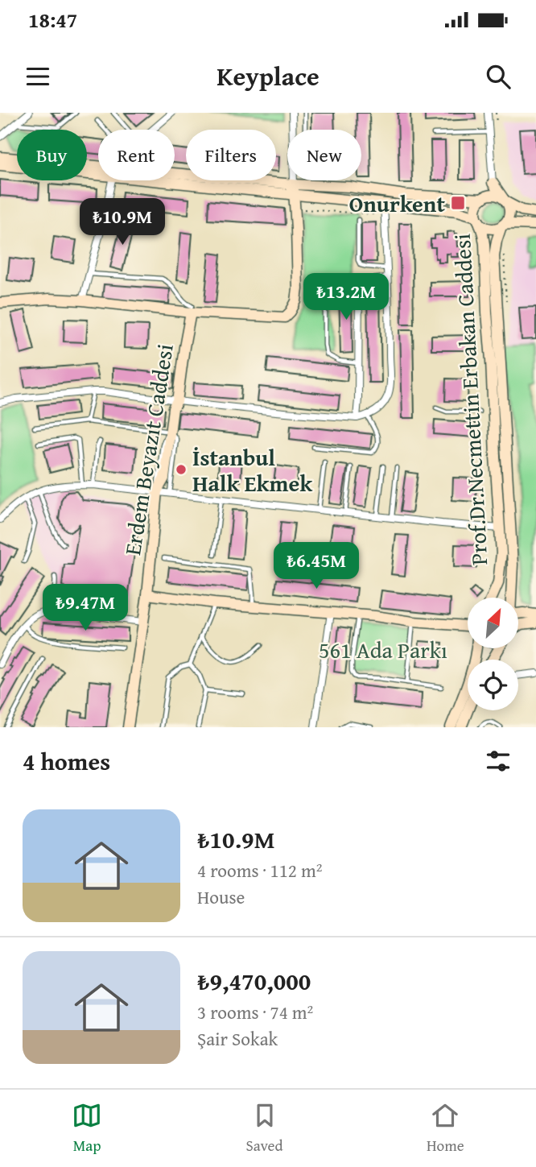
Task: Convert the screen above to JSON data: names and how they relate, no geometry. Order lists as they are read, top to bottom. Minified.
{"streets":{"main road":["Prof.Dr.Necmettin Erbakan Caddesi","Erdem Beyazıt Caddesi"]},"parks":["561 Ada Parkı"],"places":{"transit":["Onurkent"],"other":["İstanbul Halk Ekmek"]},"north":"top right","page":{"status":"18:47","header":"Keyplace","chip":["Buy","Rent","Filters","New"],"price":["₺10.9M","₺13.2M","₺6.45M","₺9.47M"],"heading":"4 homes","list":[{"name":"₺10.9M","note":"4 rooms · 112 m² · House"},{"name":"₺9,470,000","note":"3 rooms · 74 m² · Şair Sokak"}],"tabs":["Map","Saved","Home"]}}
